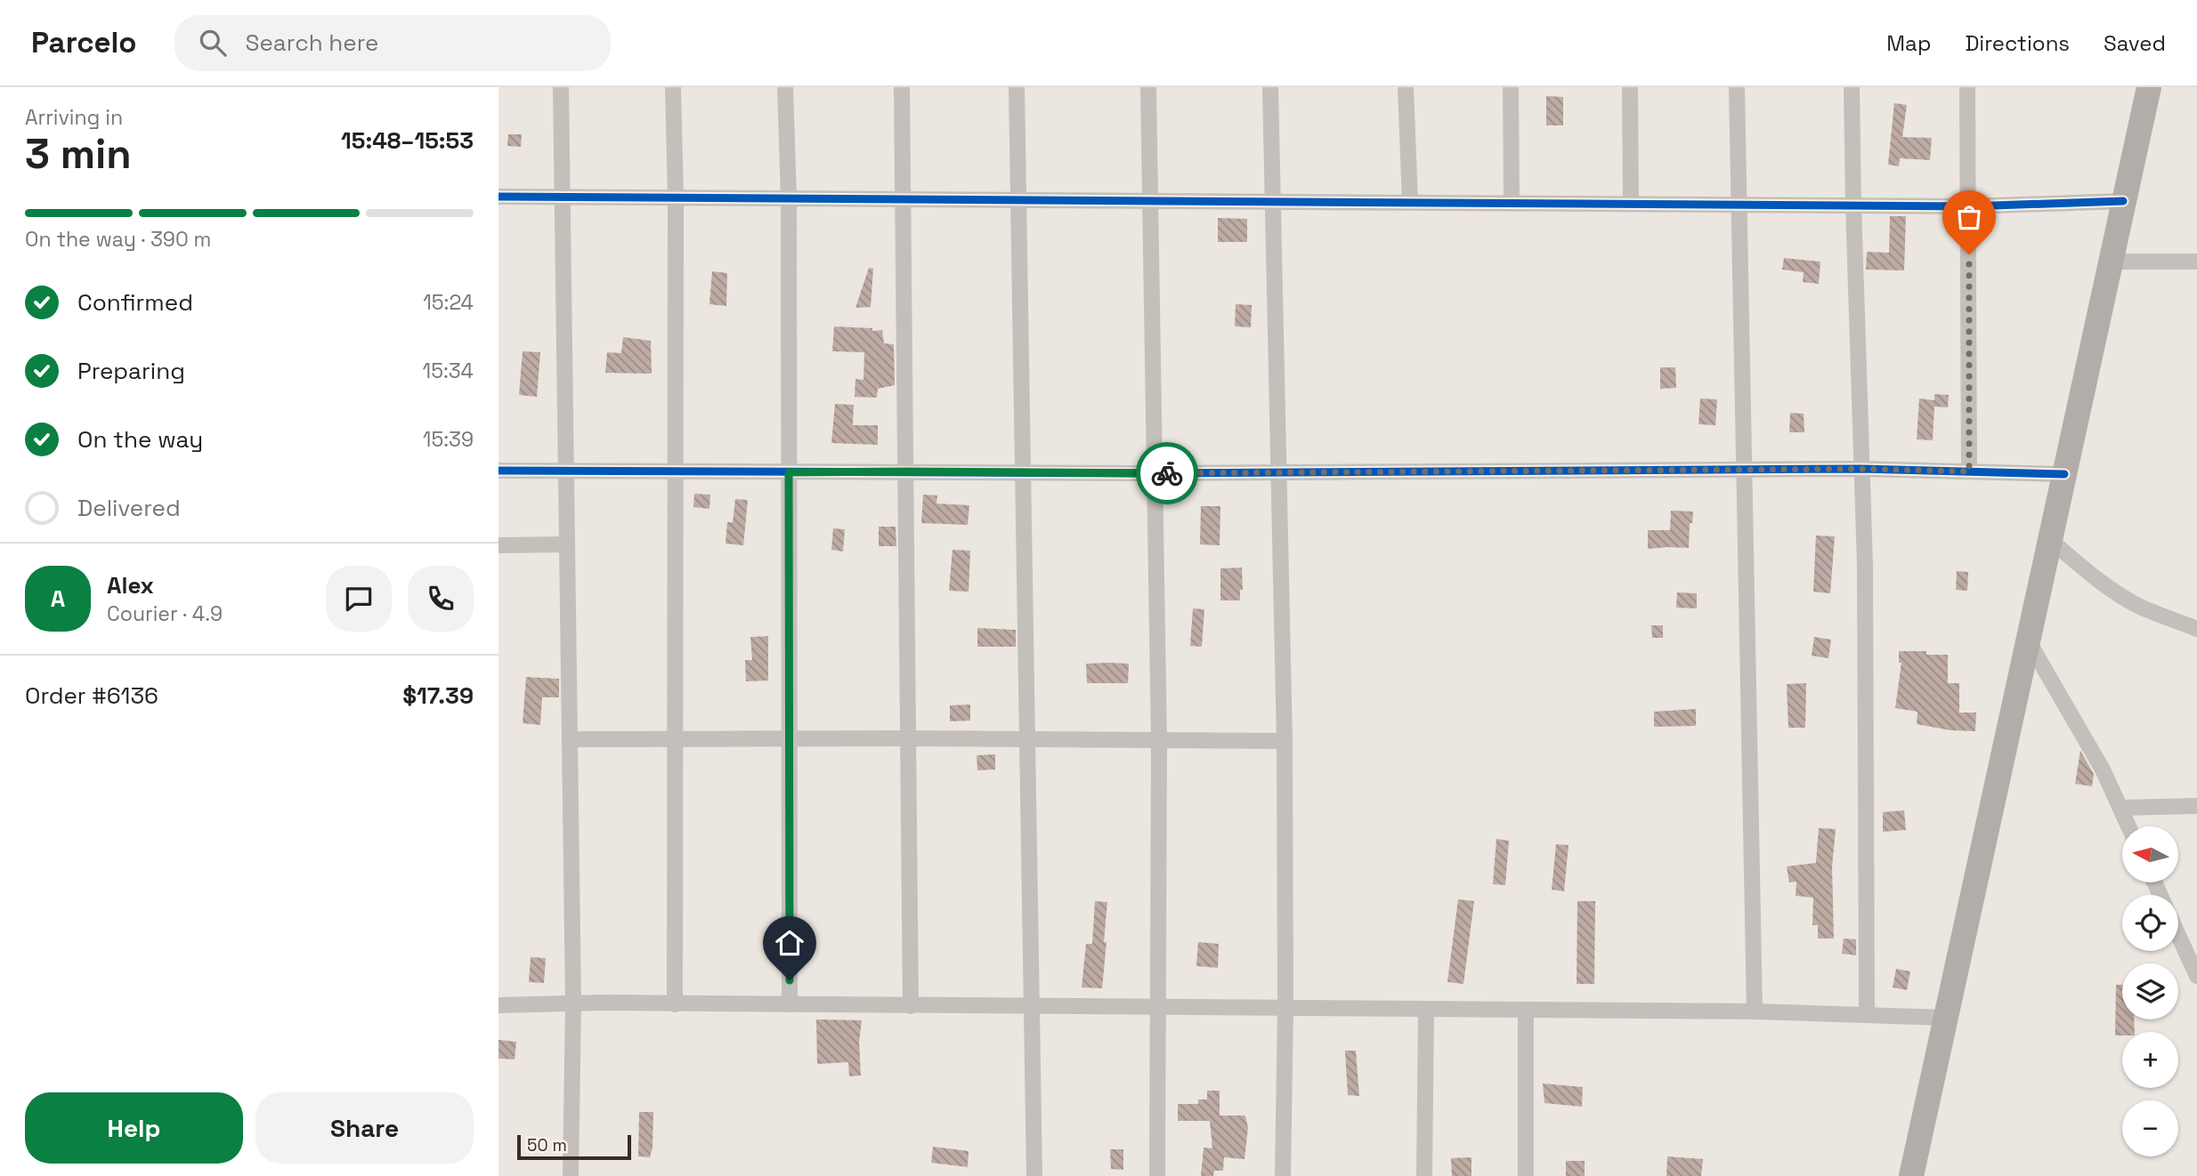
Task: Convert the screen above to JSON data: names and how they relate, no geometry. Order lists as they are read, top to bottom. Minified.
{"scale_bar":"50 m","north":"left","page":{"header":"Parcelo","search":"Search here","nav":["Map","Directions","Saved"],"heading":["3 min","Arriving in","15:48–15:53"],"panel":["Alex","Courier · 4.9","Order #6136","$17.39"],"bar":"On the way · 390 m","list":[["Confirmed","15:24"],["Preparing","15:34"],["On the way","15:39"],"Delivered"],"round":"A","map_buttons":["+","−"],"buttons":["Help","Share"],"scale":"50 m"}}
